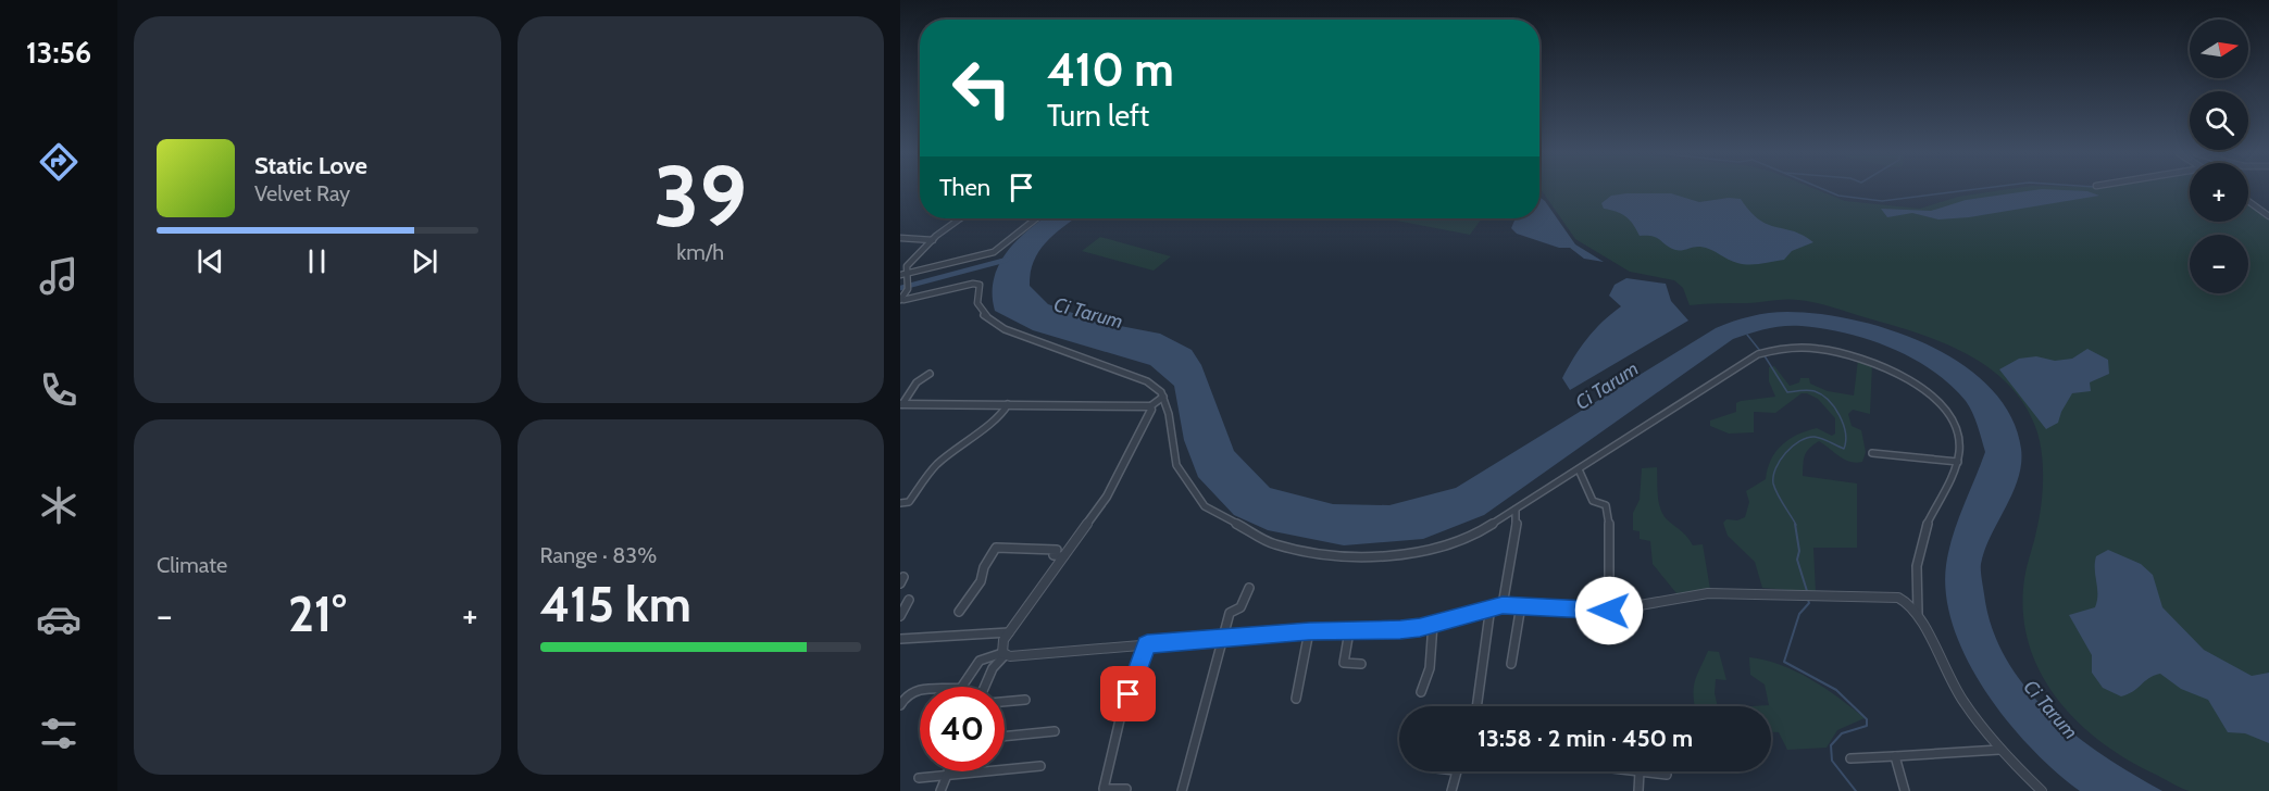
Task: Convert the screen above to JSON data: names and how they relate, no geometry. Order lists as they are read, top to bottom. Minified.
{"water":["Ci Tarum"],"north":"right","page":{"tabs":"13:56","tile":[["39","km/h"],"Climate",["Range · 83%","415 km"]],"map_buttons":["+","−"],"turn":["410 m","Turn left"],"song":["Static Love","Velvet Ray"],"then":"Then","heat":["−","21°","+"],"limit":"40","trip":"13:58 · 2 min · 450 m"}}
